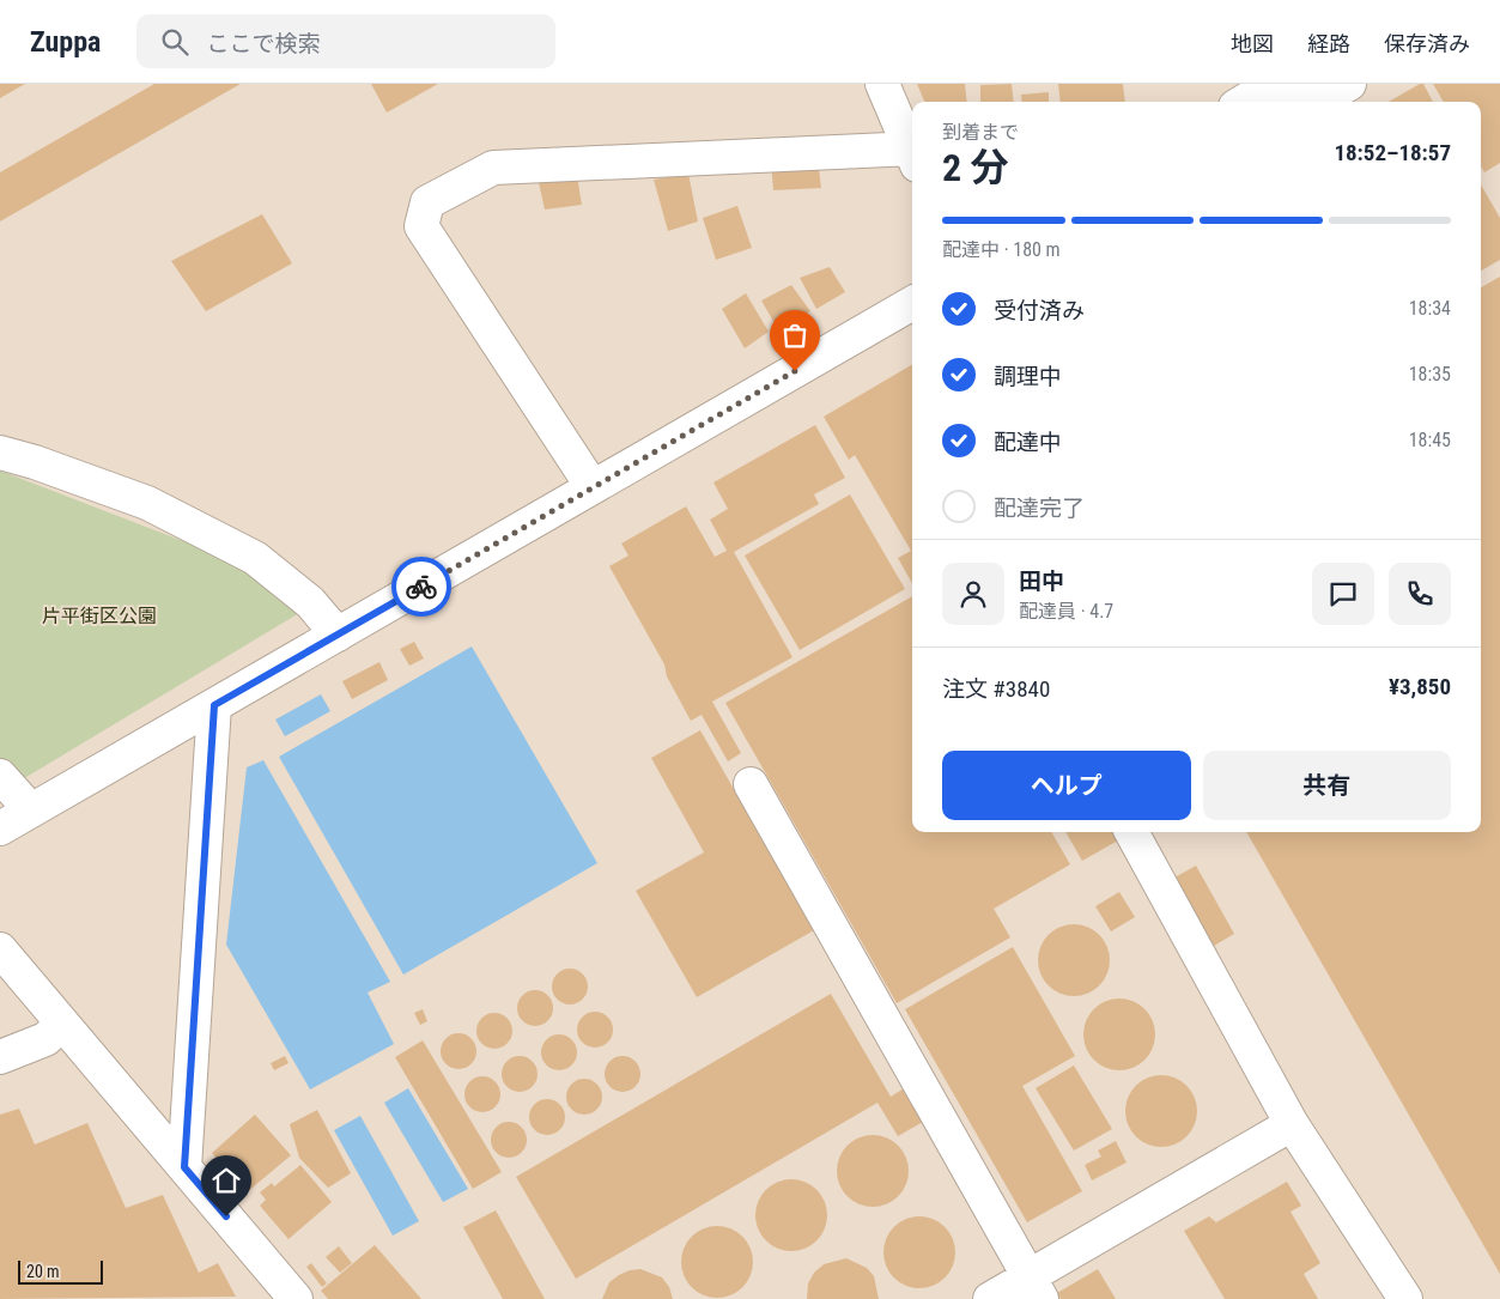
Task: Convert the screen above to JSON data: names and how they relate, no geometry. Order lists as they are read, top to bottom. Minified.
{"parks":["片平街区公園"],"scale_bar":"20 m","page":{"header":"Zuppa","search":"ここで検索","nav":["地図","経路","保存済み"],"heading":["2 分","到着まで","18:52–18:57"],"panel":["田中","配達員 · 4.7","注文 #3840","¥3,850"],"bar":"配達中 · 180 m","list":[["受付済み","18:34"],["調理中","18:35"],["配達中","18:45"],"配達完了"],"buttons":["ヘルプ","共有"],"scale":"20 m"}}
